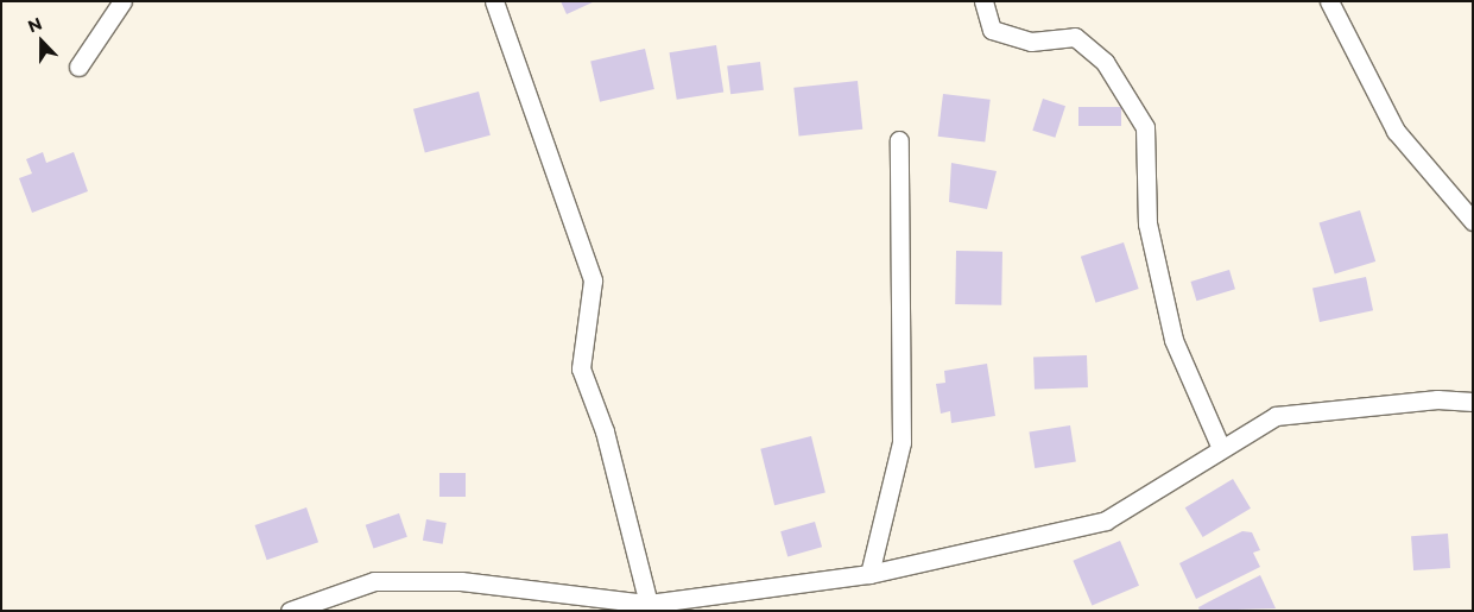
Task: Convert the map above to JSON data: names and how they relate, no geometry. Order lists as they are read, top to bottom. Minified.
{"north":"top"}
